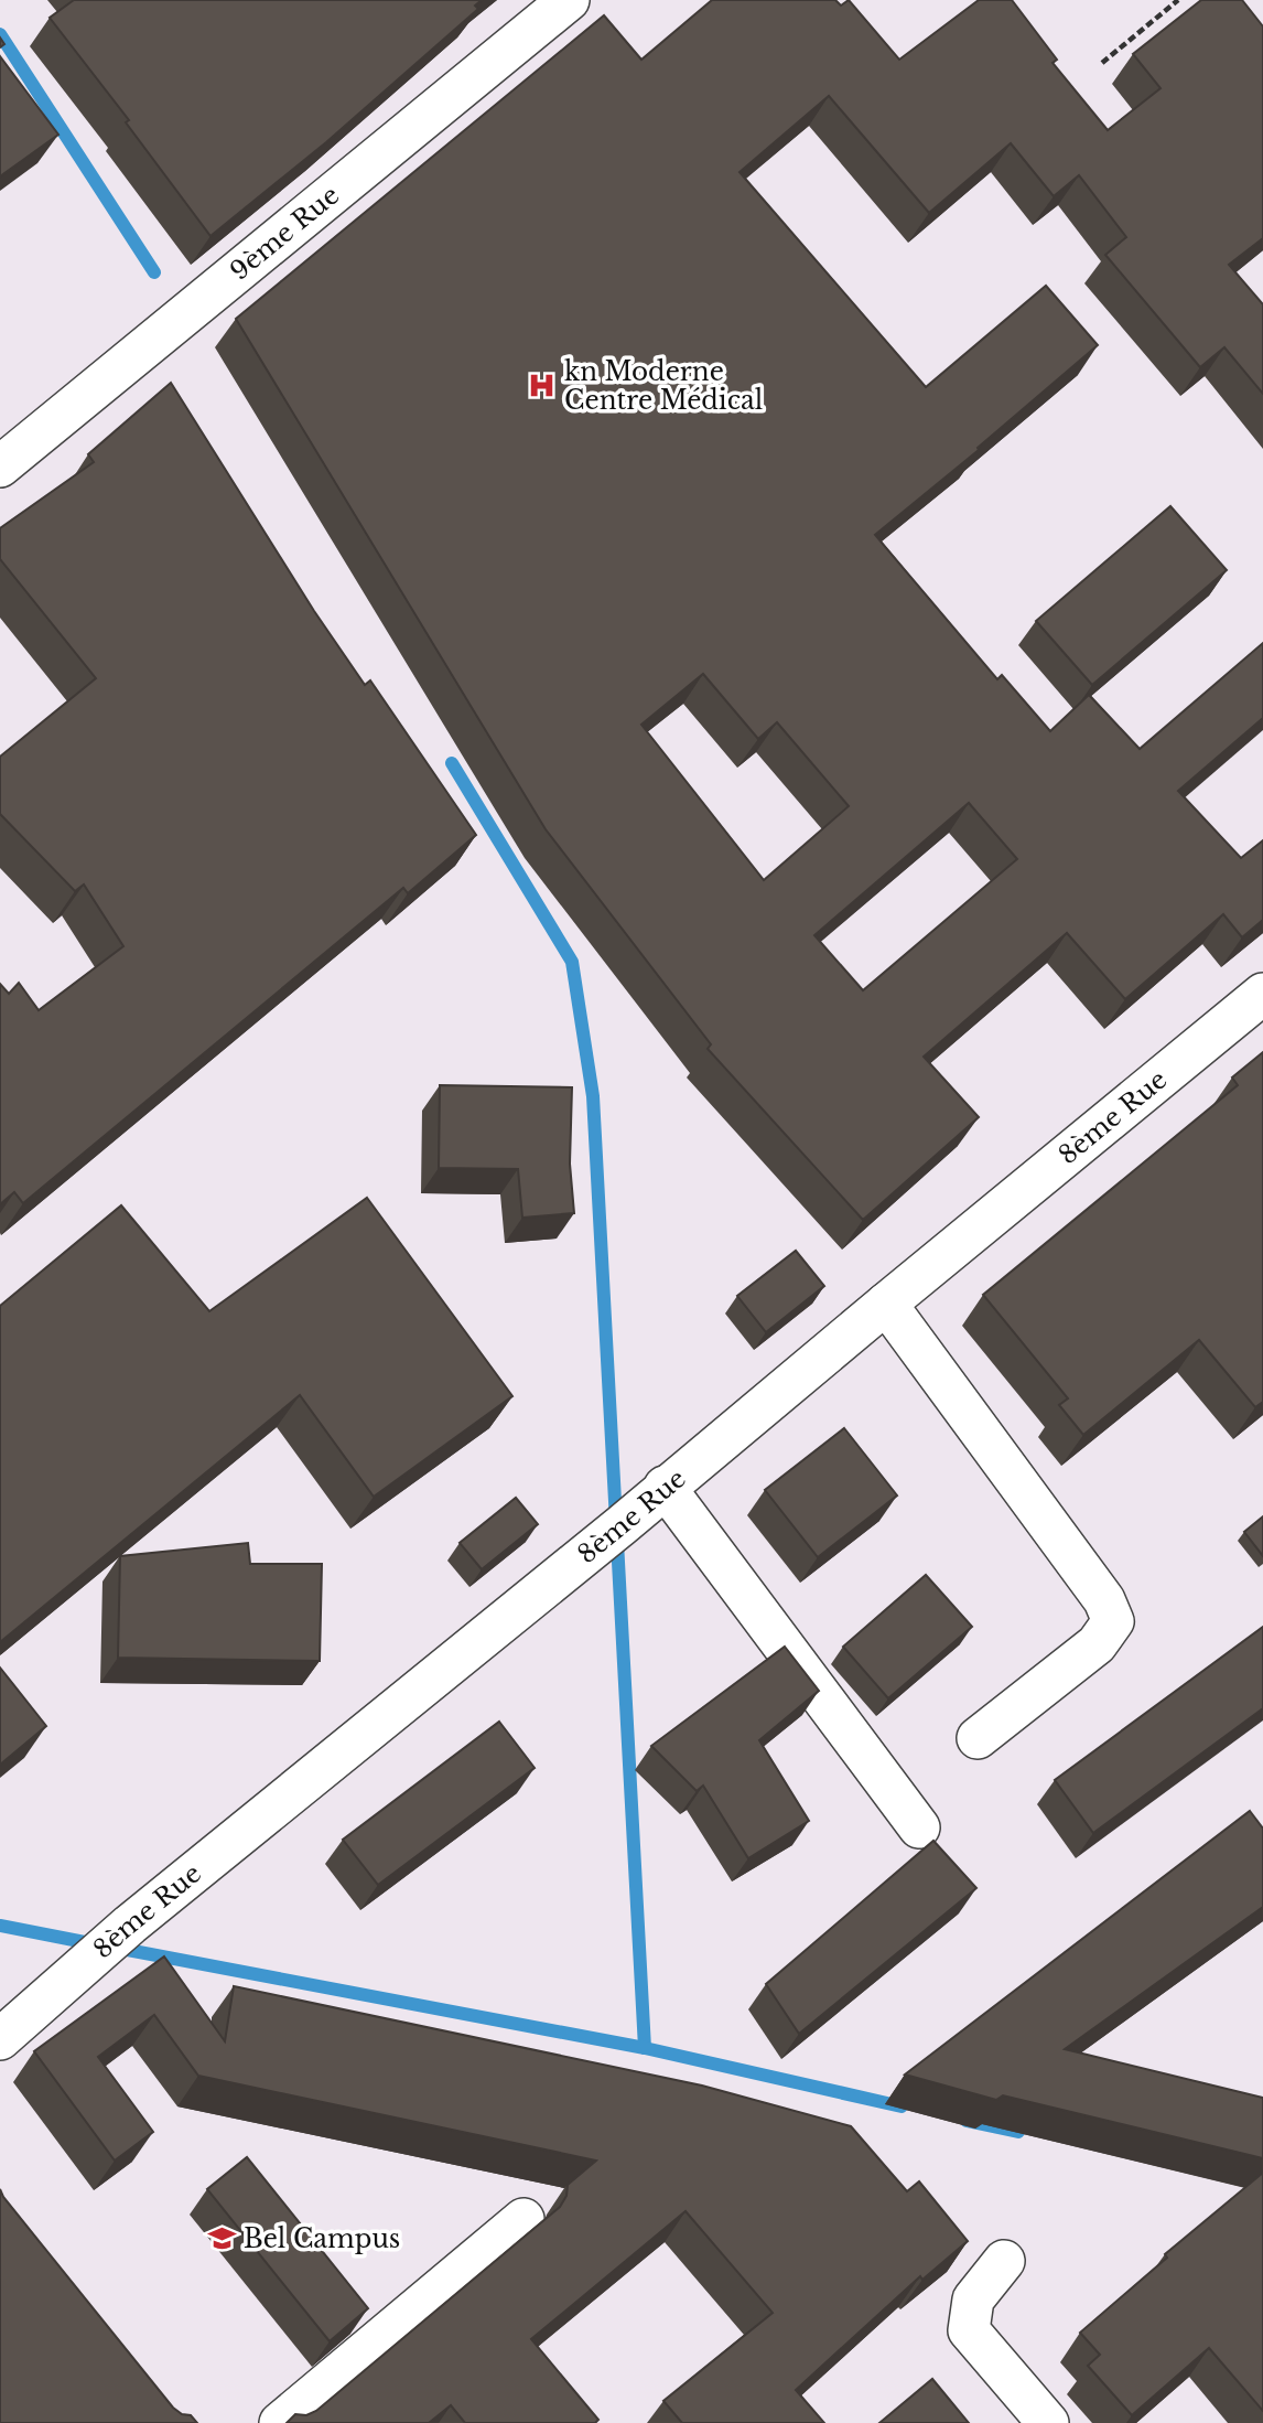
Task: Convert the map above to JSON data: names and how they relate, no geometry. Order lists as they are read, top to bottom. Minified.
{"streets":{"street":["9ème Rue","8ème Rue"]},"places":{"hospital":["kn Moderne Centre Médical"],"school or university":["Bel Campus"]}}
